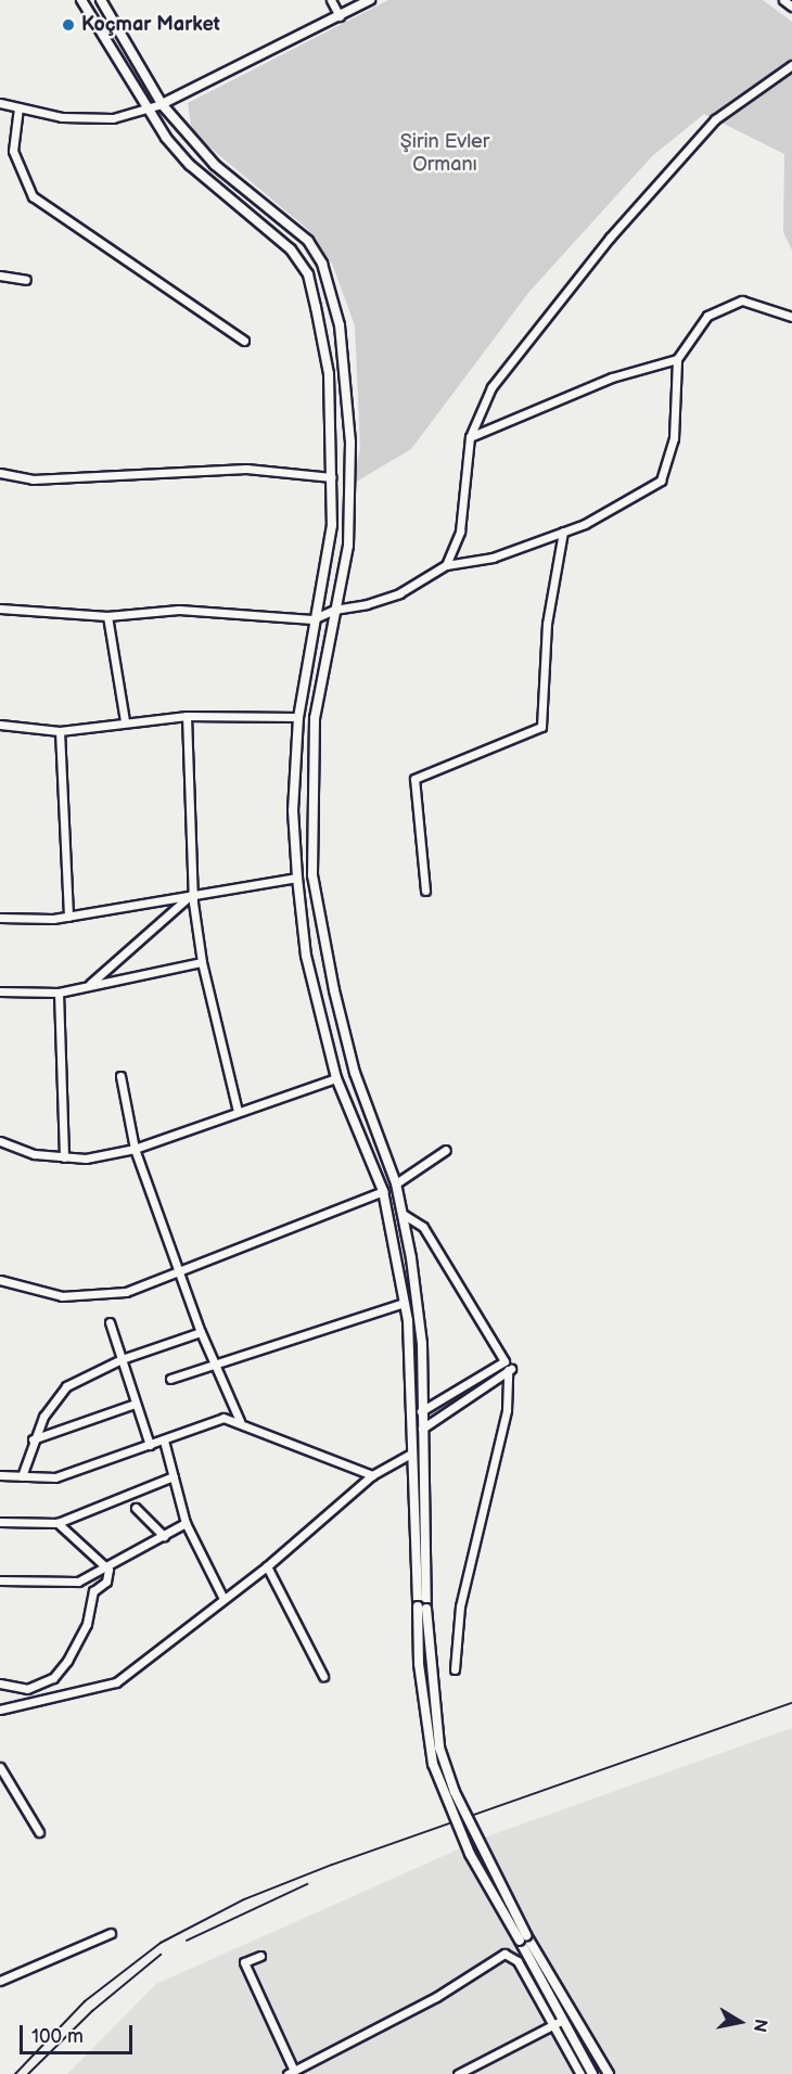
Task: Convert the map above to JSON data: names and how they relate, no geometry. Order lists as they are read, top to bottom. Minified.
{"parks":["Şirin Evler Ormanı"],"places":["Koçmar Market"],"scale_bar":"100 m","north":"right"}
